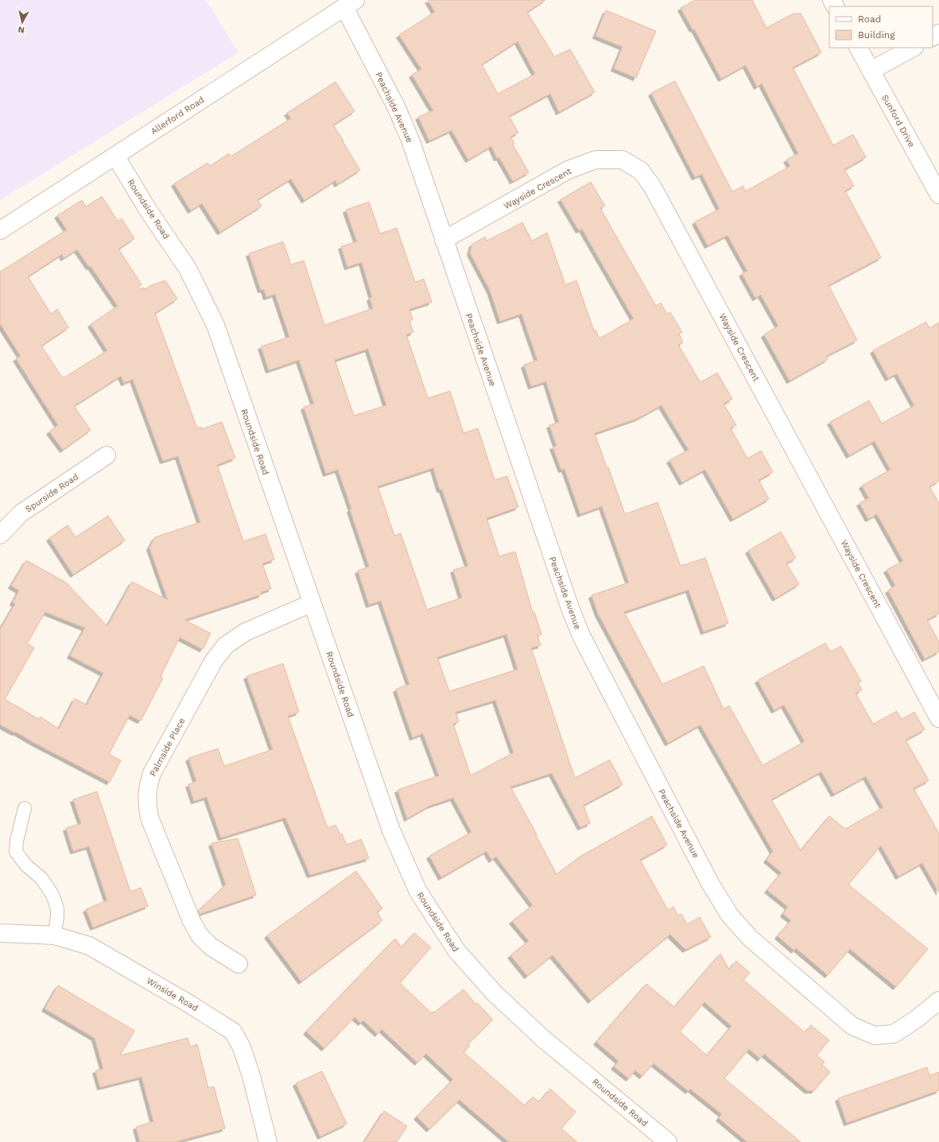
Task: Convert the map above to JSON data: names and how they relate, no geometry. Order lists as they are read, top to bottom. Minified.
{"streets":{"street":["Peachside Avenue","Allerford Road","Sunford Drive","Wayside Crescent","Roundside Road","Spurside Road","Palmside Place","Winside Road"]},"crossings":[["Peachside Avenue","Allerford Road"],["Peachside Avenue","Wayside Crescent"],["Allerford Road","Roundside Road"],["Roundside Road","Palmside Place"]],"legend":["Road","Building"],"north":"bottom"}
